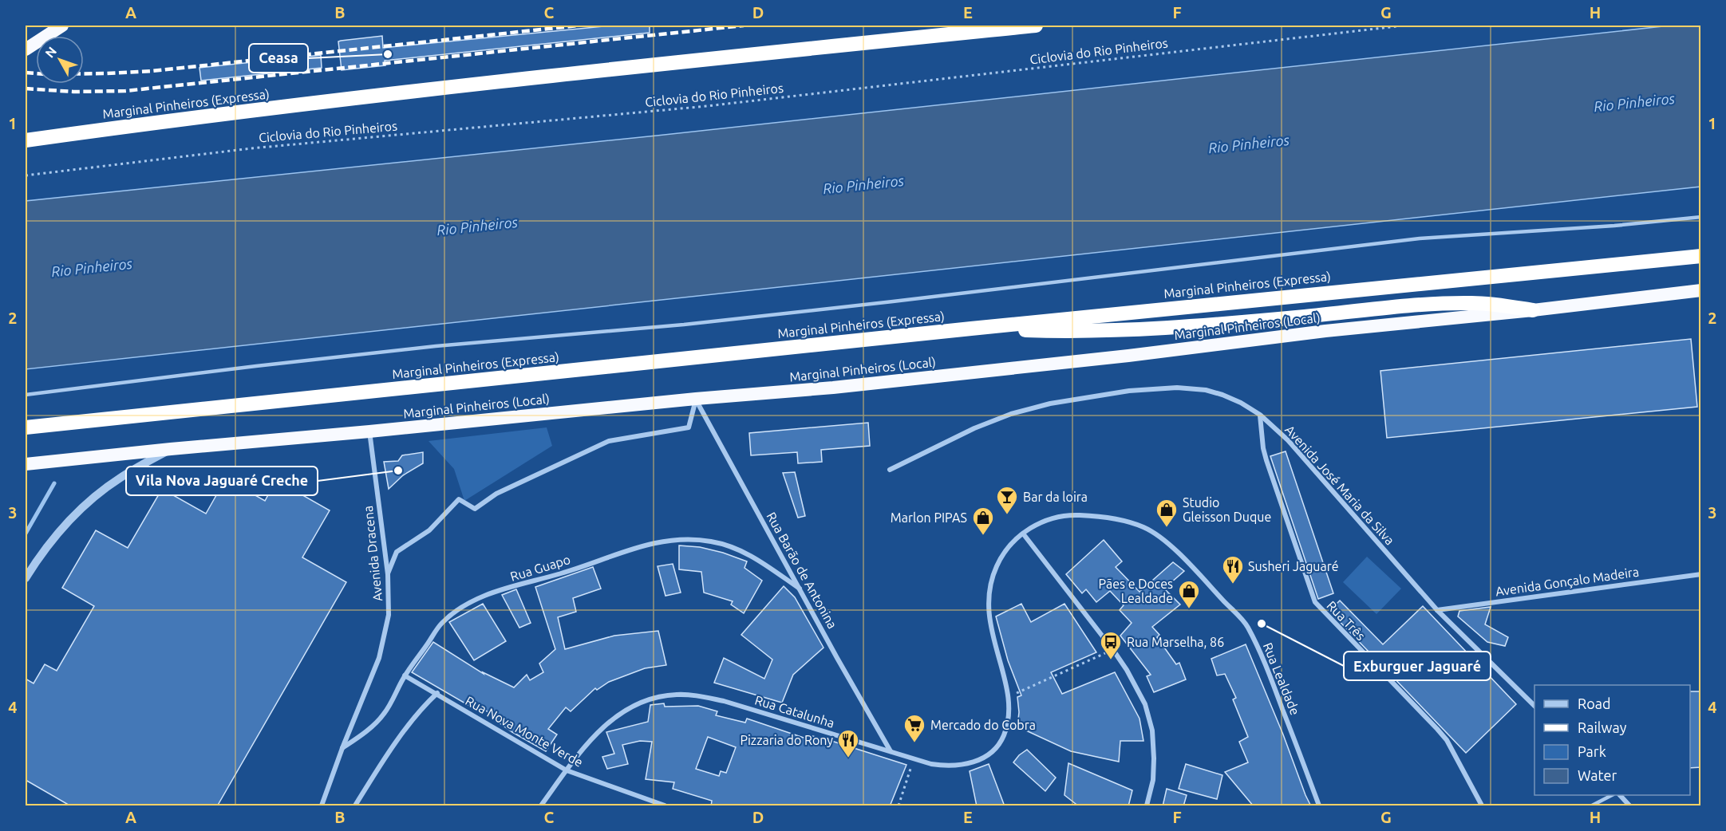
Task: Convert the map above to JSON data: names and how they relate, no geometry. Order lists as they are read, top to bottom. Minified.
{"streets":{"highway":["Marginal Pinheiros (Expressa)","Marginal Pinheiros (Local)"],"street":["Avenida José Maria da Silva","Avenida Dracena","Rua Guapo","Rua Barão de Antonina","Avenida Gonçalo Madeira","Rua Três","Rua Lealdade","Rua Catalunha","Rua Nova Monte Verde"],"path":["Ciclovia do Rio Pinheiros"]},"crossings":[["Marginal Pinheiros (Local)","Avenida Dracena"],["Marginal Pinheiros (Local)","Rua Barão de Antonina"],["Avenida José Maria da Silva","Avenida Gonçalo Madeira"],["Avenida José Maria da Silva","Rua Três"],["Avenida Dracena","Rua Guapo"],["Rua Guapo","Rua Barão de Antonina"],["Rua Guapo","Rua Nova Monte Verde"],["Rua Barão de Antonina","Rua Catalunha"],["Rua Lealdade","Rua Catalunha"],["Rua Catalunha","Rua Nova Monte Verde"]],"water":["Rio Pinheiros"],"places":{"other":["Ceasa","Vila Nova Jaguaré Creche","Exburguer Jaguaré"],"bar":["Bar da loira"],"shop":["Studio Gleisson Duque","Marlon PIPAS","Pães e Doces Lealdade"],"restaurant":["Susheri Jaguaré","Pizzaria do Rony"],"bus stop":["Rua Marselha, 86"],"supermarket":["Mercado do Cobra"]},"legend":["Road","Railway","Park","Water"],"north":"top left","grid":{"columns":["A","B","C","D","E","F","G","H"],"rows":["1","2","3","4"]}}
